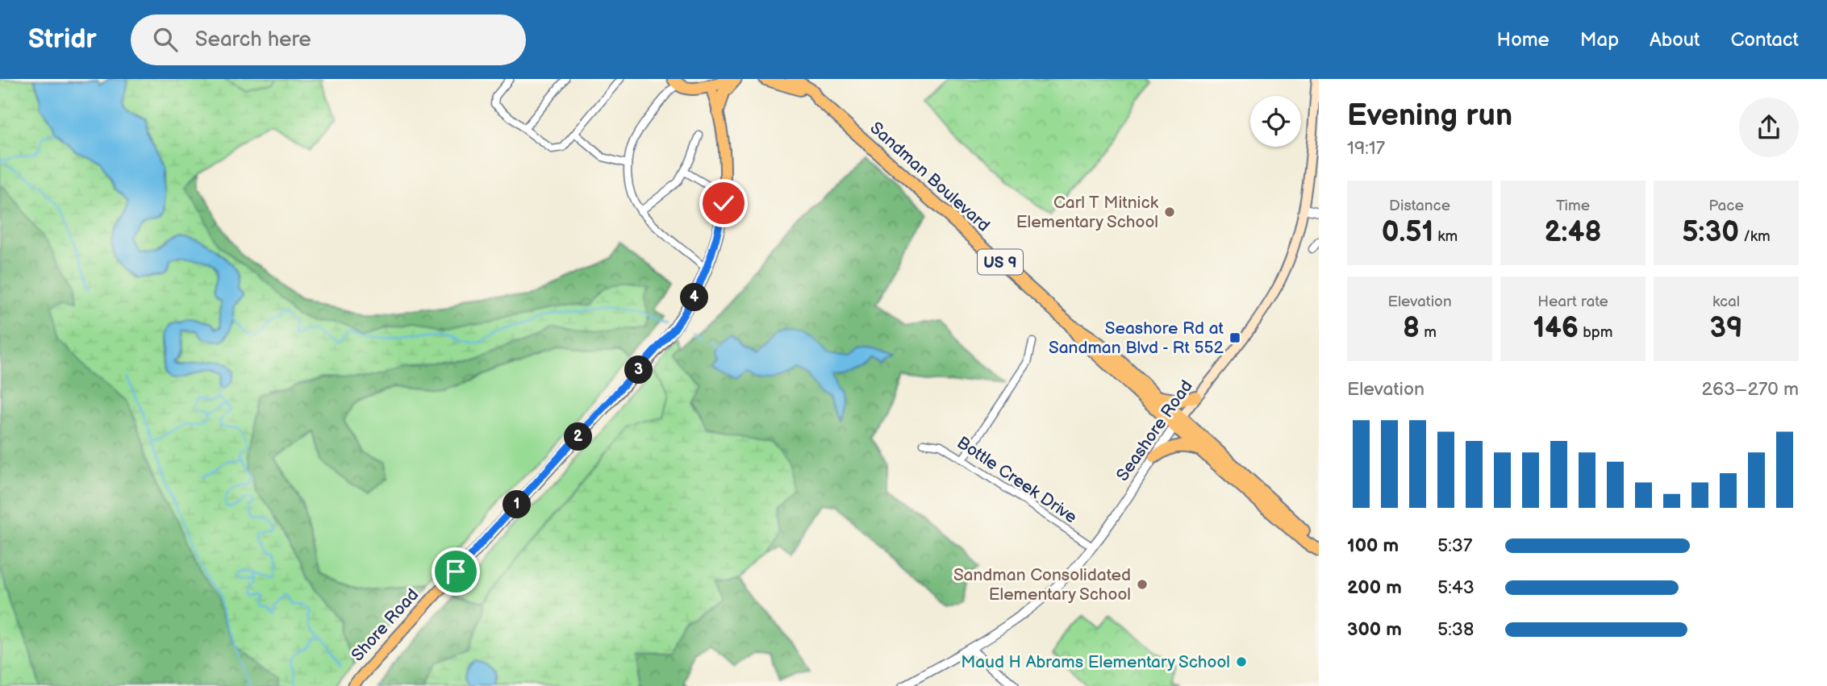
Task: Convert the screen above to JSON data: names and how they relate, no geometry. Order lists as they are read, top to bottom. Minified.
{"streets":{"highway":["Sandman Boulevard","US 9"],"main road":["Seashore Road","Shore Road"],"street":["Bottle Creek Drive"]},"crossings":[["Sandman Boulevard","Seashore Road"],["Seashore Road","Bottle Creek Drive"]],"places":{"other":["Carl T Mitnick Elementary School","Sandman Consolidated Elementary School","Maud H Abrams Elementary School"],"transit":["Seashore Rd at Sandman Blvd - Rt 552"]},"page":{"header":"Stridr","search":"Search here","nav":["Home","Map","About","Contact"],"heading":["Evening run","19:17"],"stats":[["Distance","0.51 km"],["Time","2:48"],["Pace","5:30 /km"],["Elevation","8 m"],["Heart rate","146 bpm"],["kcal","39"]],"pins":["4","3","2","1"],"chart":["Elevation","263–270 m"],"list":[{"name":"100 m","note":"5:37"},{"name":"200 m","note":"5:43"},{"name":"300 m","note":"5:38"}]}}
